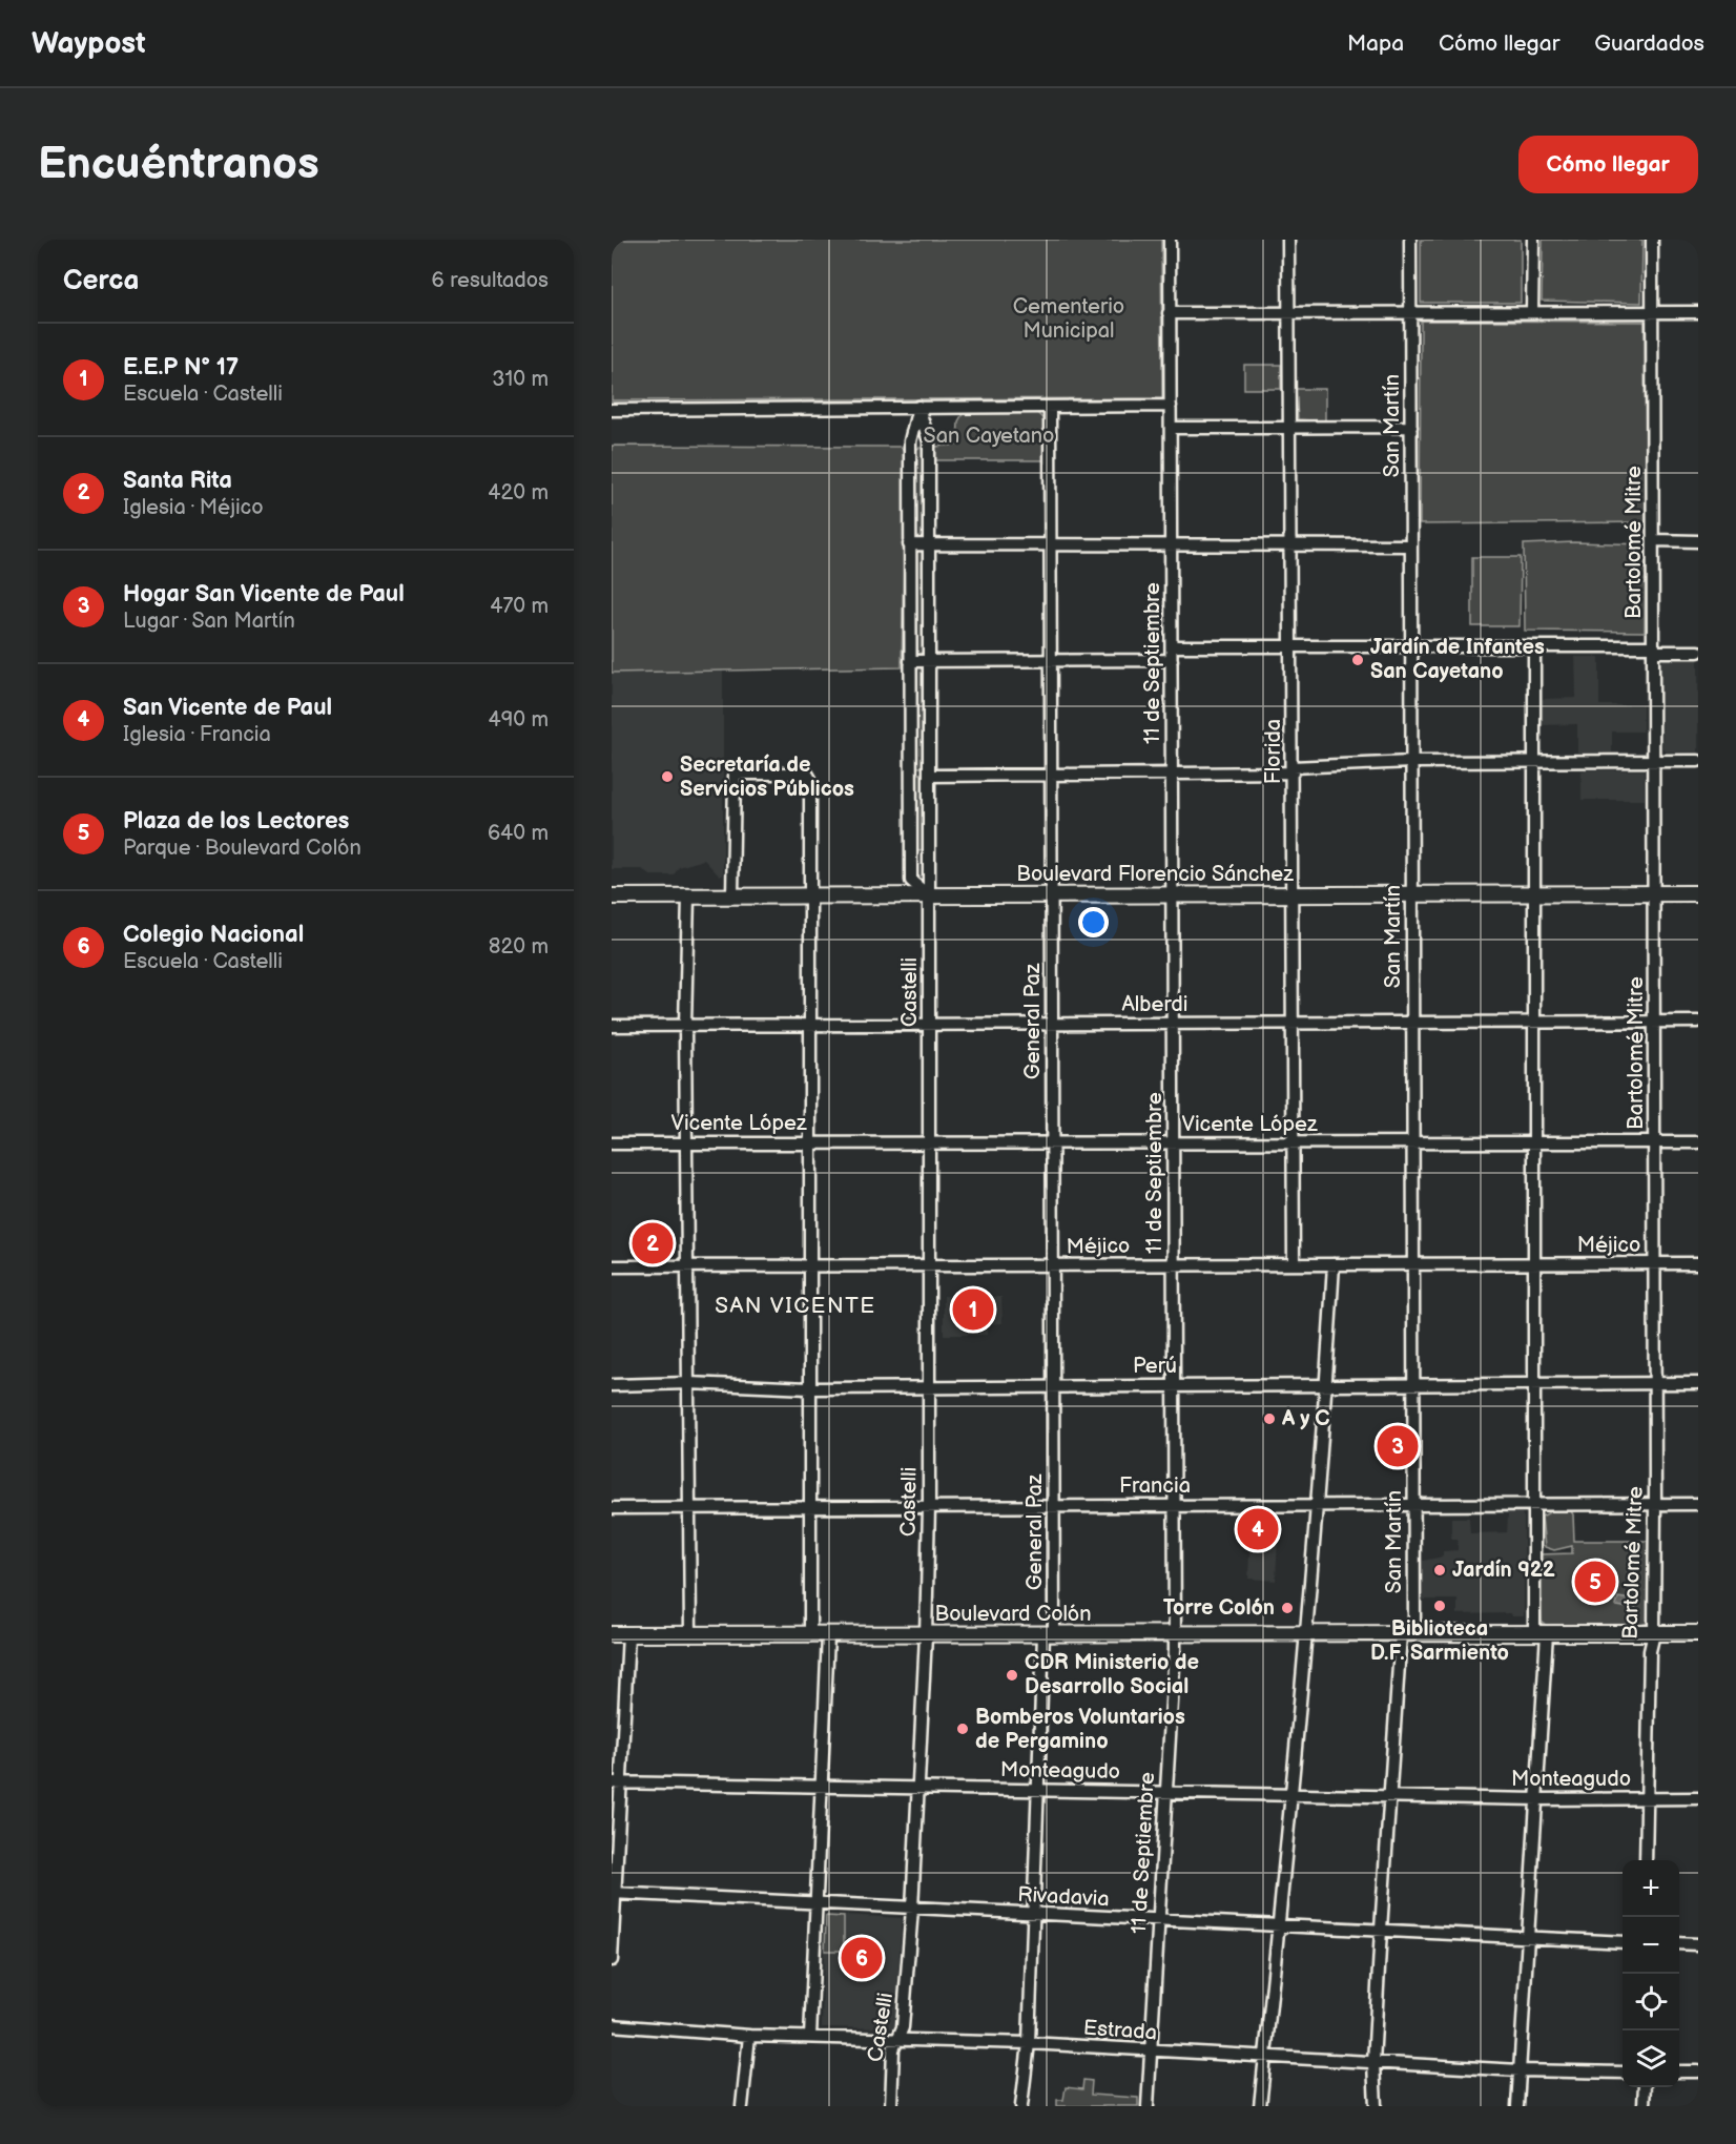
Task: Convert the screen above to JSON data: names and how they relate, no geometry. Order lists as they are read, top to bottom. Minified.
{"streets":{"main road":["Boulevard Florencio Sánchez","Boulevard Colón"],"street":["San Martín","Bartolomé Mitre","11 de Septiembre","Florida","Castelli","Alberdi","General Paz","Vicente López","Méjico","Perú","Francia","Monteagudo","Rivadavia","Estrada"]},"crossings":[["San Martín","Boulevard Florencio Sánchez"],["San Martín","Alberdi"],["San Martín","Vicente López"],["San Martín","Méjico"],["San Martín","Perú"],["San Martín","Francia"],["San Martín","Boulevard Colón"],["San Martín","Monteagudo"],["San Martín","Rivadavia"],["San Martín","Estrada"],["Bartolomé Mitre","Boulevard Florencio Sánchez"],["Bartolomé Mitre","Alberdi"],["Bartolomé Mitre","Vicente López"],["Bartolomé Mitre","Méjico"],["Bartolomé Mitre","Perú"],["Bartolomé Mitre","Francia"],["Bartolomé Mitre","Monteagudo"],["11 de Septiembre","Boulevard Florencio Sánchez"],["11 de Septiembre","Alberdi"],["11 de Septiembre","Vicente López"],["11 de Septiembre","Méjico"],["11 de Septiembre","Perú"],["11 de Septiembre","Francia"],["11 de Septiembre","Boulevard Colón"],["11 de Septiembre","Monteagudo"],["11 de Septiembre","Rivadavia"],["11 de Septiembre","Estrada"],["Florida","Boulevard Florencio Sánchez"],["Florida","Alberdi"],["Florida","Vicente López"],["Florida","Méjico"],["Boulevard Florencio Sánchez","Castelli"],["Boulevard Florencio Sánchez","General Paz"],["Castelli","Alberdi"],["Castelli","Vicente López"],["Castelli","Méjico"],["Castelli","Perú"],["Castelli","Francia"],["Castelli","Boulevard Colón"],["Castelli","Monteagudo"],["Castelli","Rivadavia"],["Castelli","Estrada"],["Alberdi","General Paz"],["General Paz","Vicente López"],["General Paz","Méjico"],["General Paz","Perú"],["General Paz","Francia"],["General Paz","Boulevard Colón"],["General Paz","Monteagudo"],["General Paz","Rivadavia"],["General Paz","Estrada"]],"districts":["SAN VICENTE"],"parks":["Cementerio Municipal","San Cayetano"],"places":["Jardín de Infantes San Cayetano","Secretaría de Servicios Públicos","A y C","Jardín 922","Biblioteca D.F. Sarmiento","Torre Colón","CDR Ministerio de Desarrollo Social","Bomberos Voluntarios de Pergamino"],"page":{"header":"Waypost","nav":["Mapa","Cómo llegar","Guardados"],"buttons":"Cómo llegar","title":"Encuéntranos","heading":["Cerca","6 resultados"],"list":[{"mark":"1","name":"E.E.P N° 17","note":"Escuela · Castelli","value":"310 m"},{"mark":"2","name":"Santa Rita","note":"Iglesia · Méjico","value":"420 m"},{"mark":"3","name":"Hogar San Vicente de Paul","note":"Lugar · San Martín","value":"470 m"},{"mark":"4","name":"San Vicente de Paul","note":"Iglesia · Francia","value":"490 m"},{"mark":"5","name":"Plaza de los Lectores","note":"Parque · Boulevard Colón","value":"640 m"},{"mark":"6","name":"Colegio Nacional","note":"Escuela · Castelli","value":"820 m"}],"pins":["2","1","3","4","5","6"],"map_buttons":["+","−"]}}
